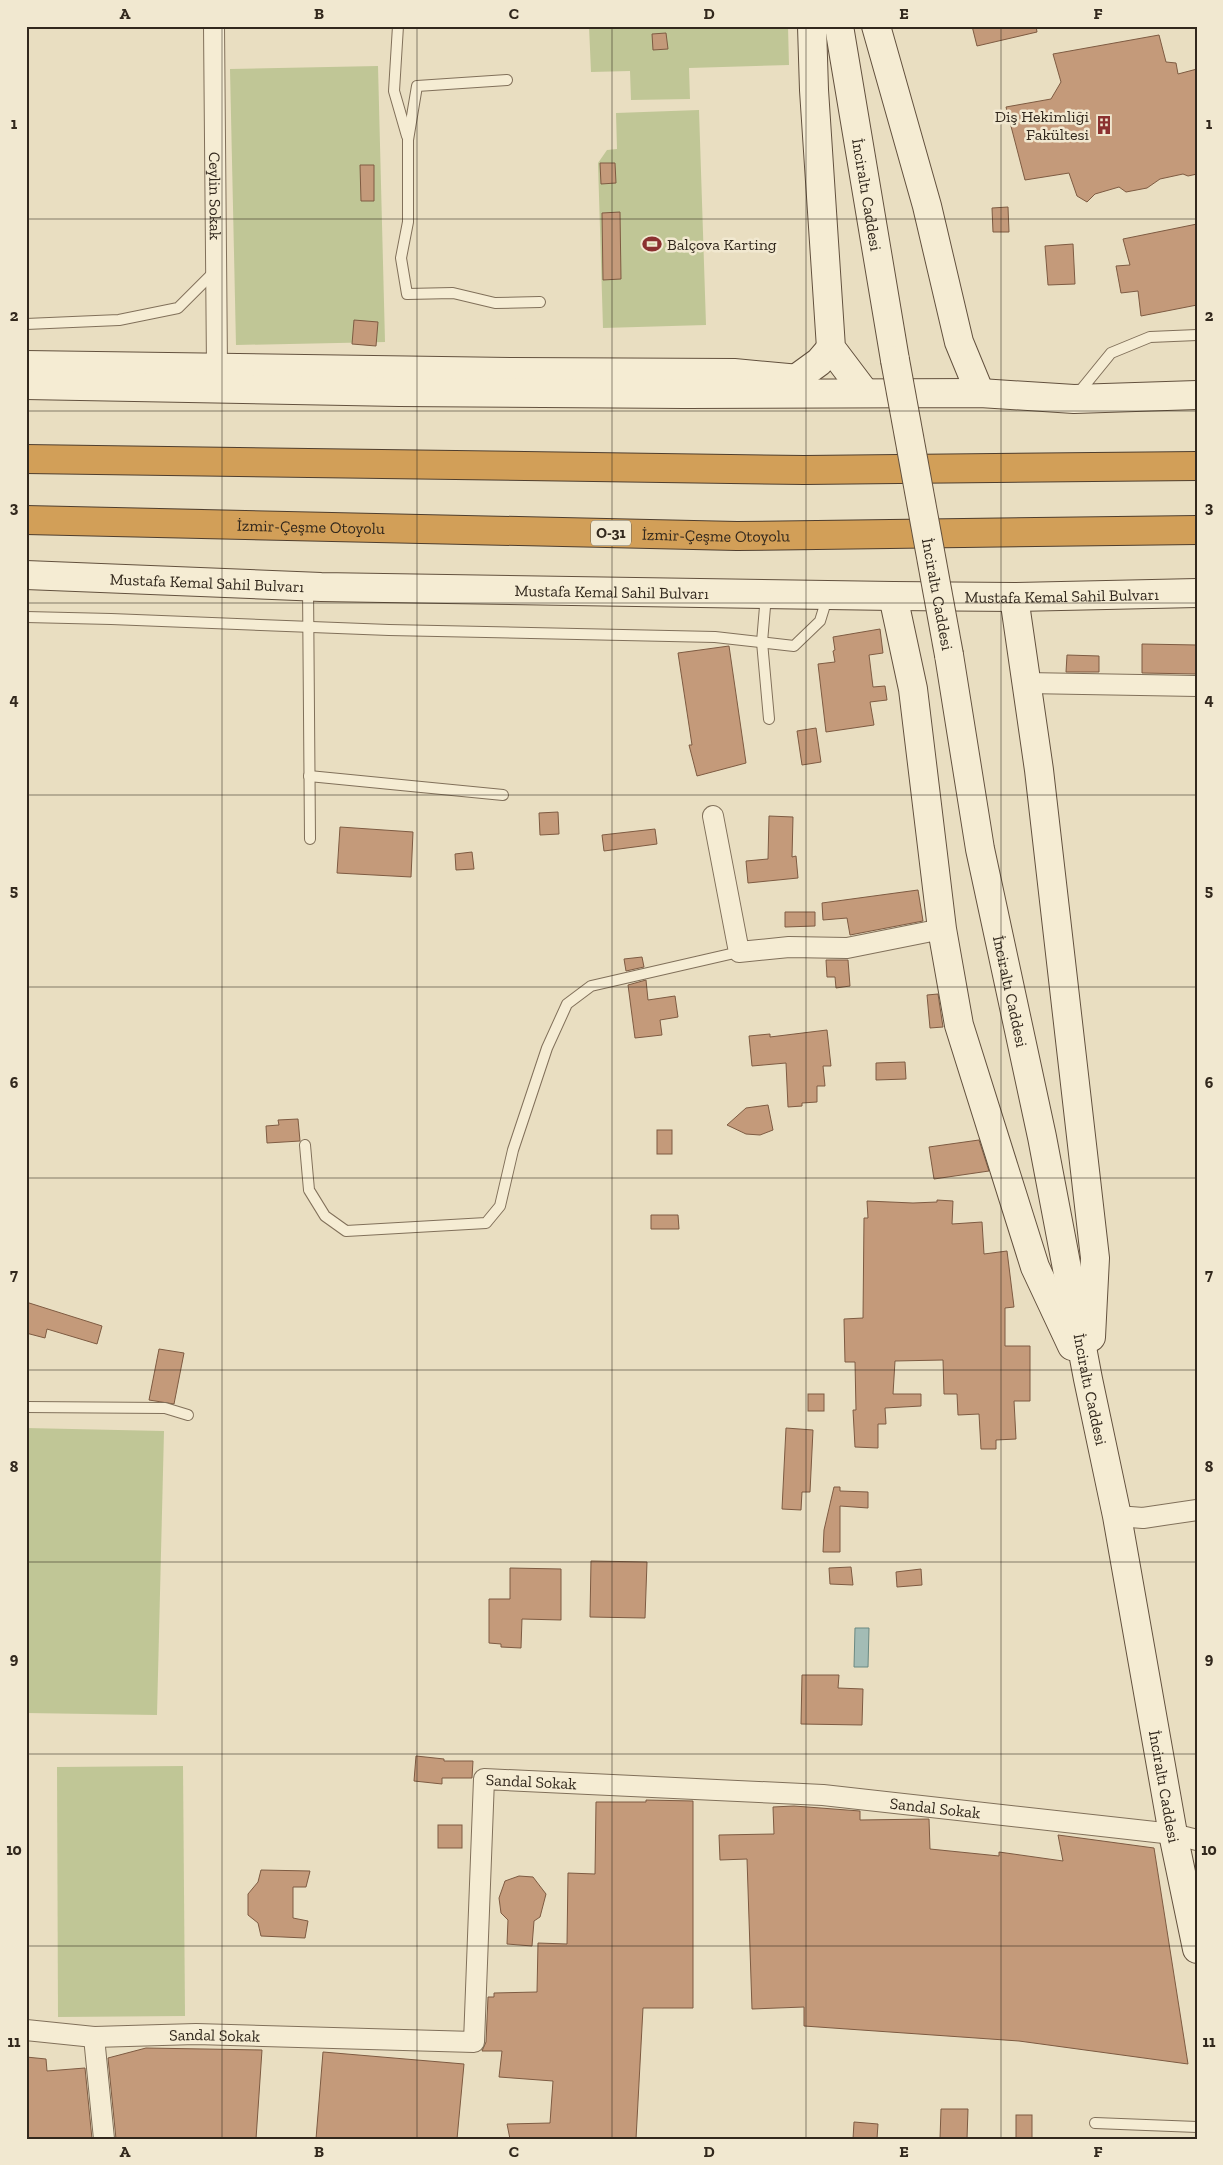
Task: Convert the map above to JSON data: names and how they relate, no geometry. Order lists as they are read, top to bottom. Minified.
{"streets":{"highway":["İzmir-Çeşme Otoyolu","O-31"],"main road":["İnciraltı Caddesi","Mustafa Kemal Sahil Bulvarı"],"street":["Ceylin Sokak","Sandal Sokak"]},"crossings":[["İnciraltı Caddesi","Sandal Sokak"]],"places":{"building":["Diş Hekimliği Fakültesi"],"sports":["Balçova Karting"]},"grid":{"columns":["A","B","C","D","E","F"],"rows":["1","2","3","4","5","6","7","8","9","10","11"]}}
